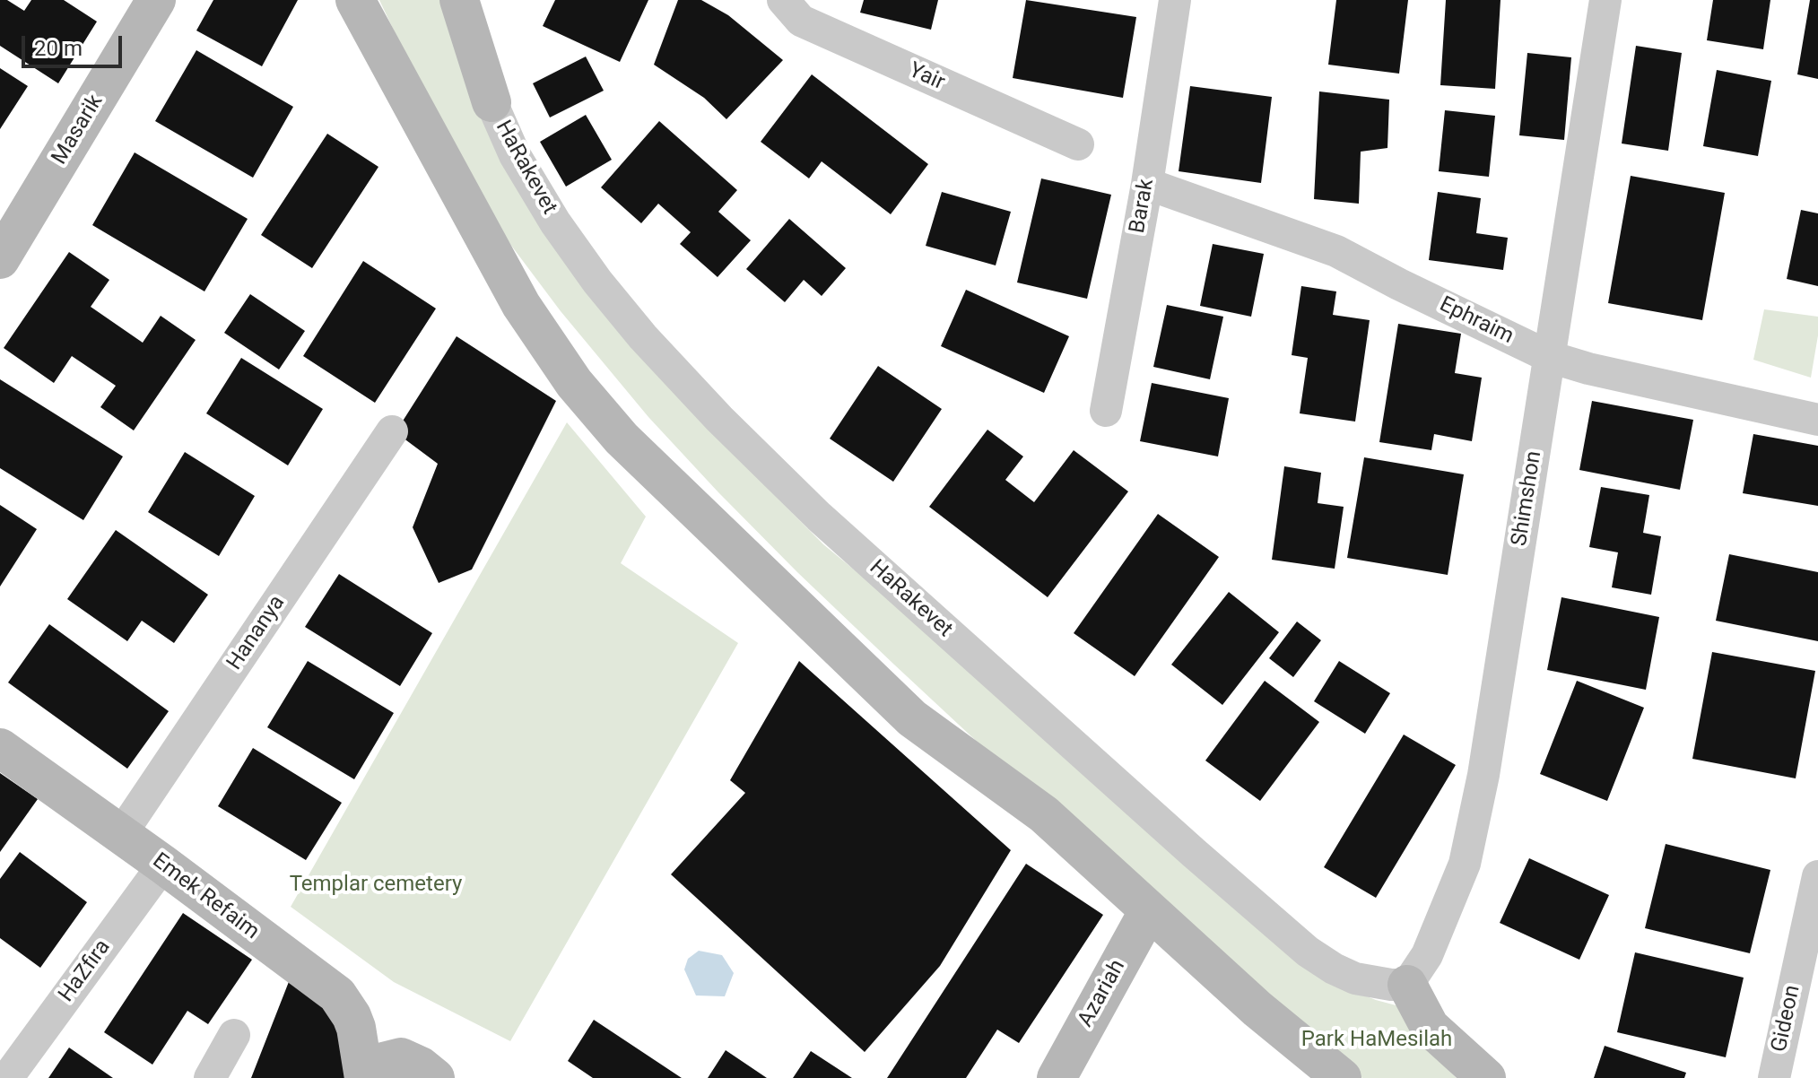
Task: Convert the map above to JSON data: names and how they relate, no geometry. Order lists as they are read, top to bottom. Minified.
{"streets":{"street":["Yair","Masarik","HaRakevet","Barak","Ephraim","Shimshon","Hananya","Emek Refaim","HaZfira","Azariah","Gideon"]},"crossings":[["HaRakevet","Shimshon"],["Barak","Ephraim"],["Ephraim","Shimshon"],["Hananya","Emek Refaim"],["Emek Refaim","HaZfira"]],"parks":["Templar cemetery","Park HaMesilah"],"scale_bar":"20 m"}
